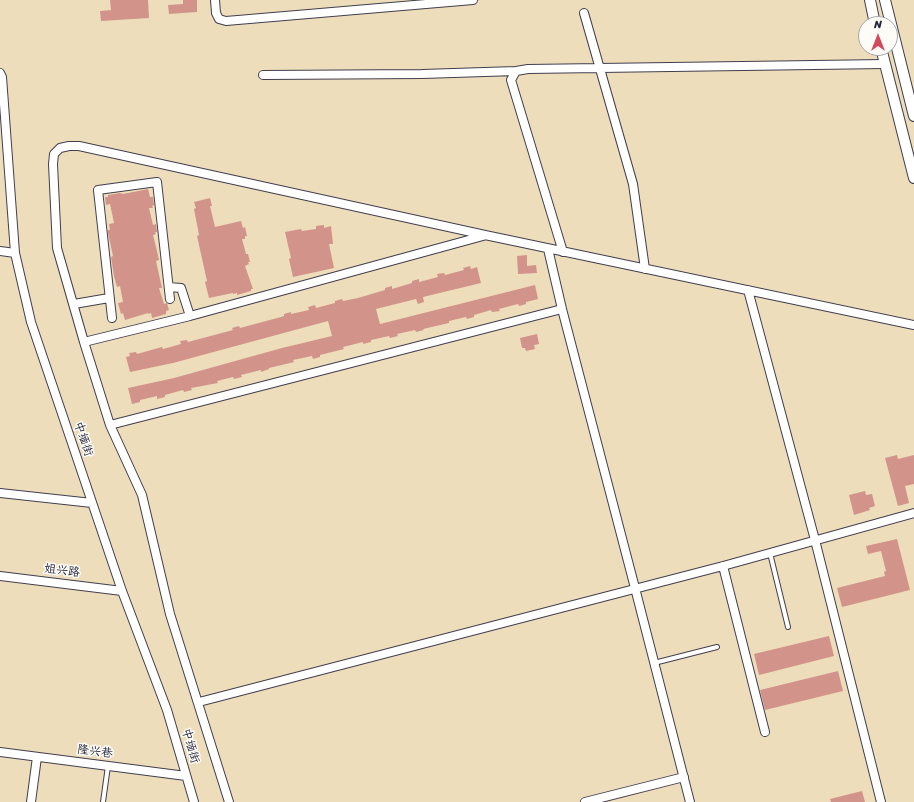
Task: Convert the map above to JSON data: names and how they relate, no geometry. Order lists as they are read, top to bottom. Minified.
{"streets":{"street":["中缅街","姐兴路","隆兴巷"]},"crossings":[["中缅街","姐兴路"],["中缅街","隆兴巷"]],"north":"top"}
